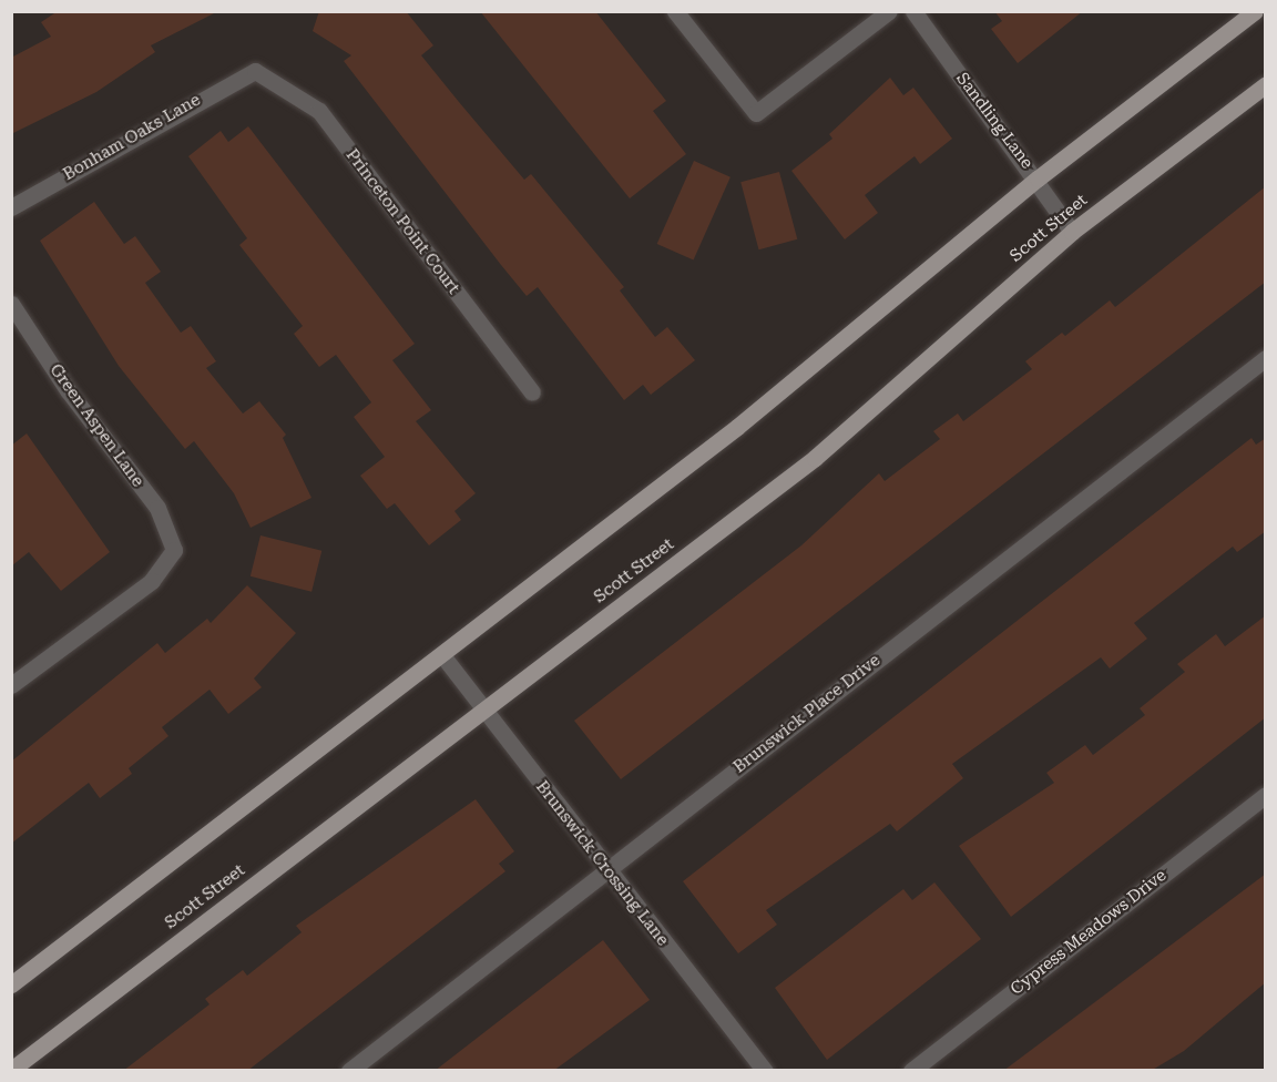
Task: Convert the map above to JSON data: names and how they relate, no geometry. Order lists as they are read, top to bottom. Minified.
{"streets":{"main road":["Scott Street"],"street":["Sandling Lane","Bonham Oaks Lane","Princeton Point Court","Green Aspen Lane","Brunswick Place Drive","Brunswick Crossing Lane","Cypress Meadows Drive"]},"crossings":[["Sandling Lane","Scott Street"],["Bonham Oaks Lane","Princeton Point Court"],["Scott Street","Brunswick Crossing Lane"],["Brunswick Place Drive","Brunswick Crossing Lane"]]}
